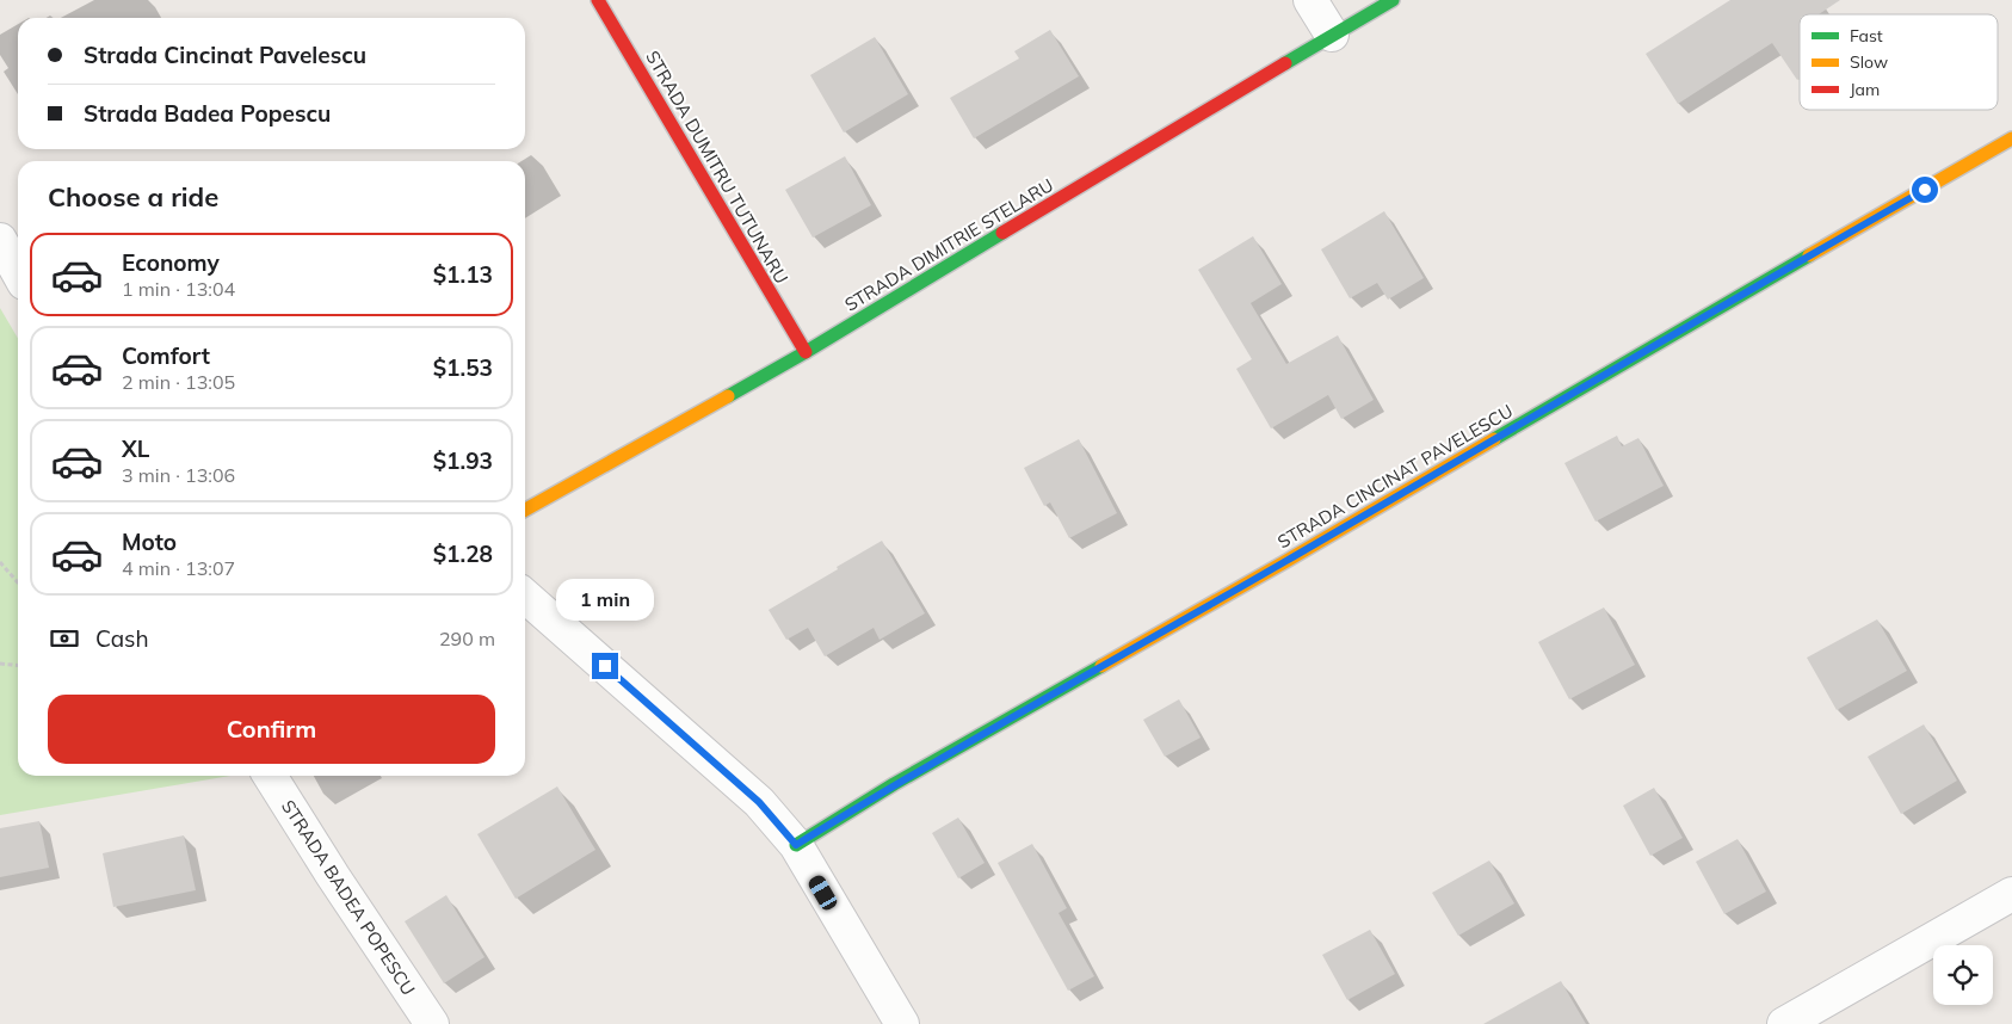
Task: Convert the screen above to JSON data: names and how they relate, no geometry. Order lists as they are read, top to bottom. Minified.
{"streets":{"street":["STRADA DUMITRU TUTUNARU","STRADA DIMITRIE STELARU","STRADA CINCINAT PAVELESCU","STRADA BADEA POPESCU"]},"crossings":[["STRADA DUMITRU TUTUNARU","STRADA DIMITRIE STELARU"]],"legend":["Fast","Slow","Jam"],"page":{"banner":["Strada Cincinat Pavelescu","Strada Badea Popescu"],"heading":"Choose a ride","list":[{"name":"Economy","note":"1 min · 13:04","value":"$1.13"},{"name":"Comfort","note":"2 min · 13:05","value":"$1.53"},{"name":"XL","note":"3 min · 13:06","value":"$1.93"},{"name":"Moto","note":"4 min · 13:07","value":"$1.28"}],"bubble":"1 min","pay":["Cash","290 m"],"buttons":"Confirm"}}
